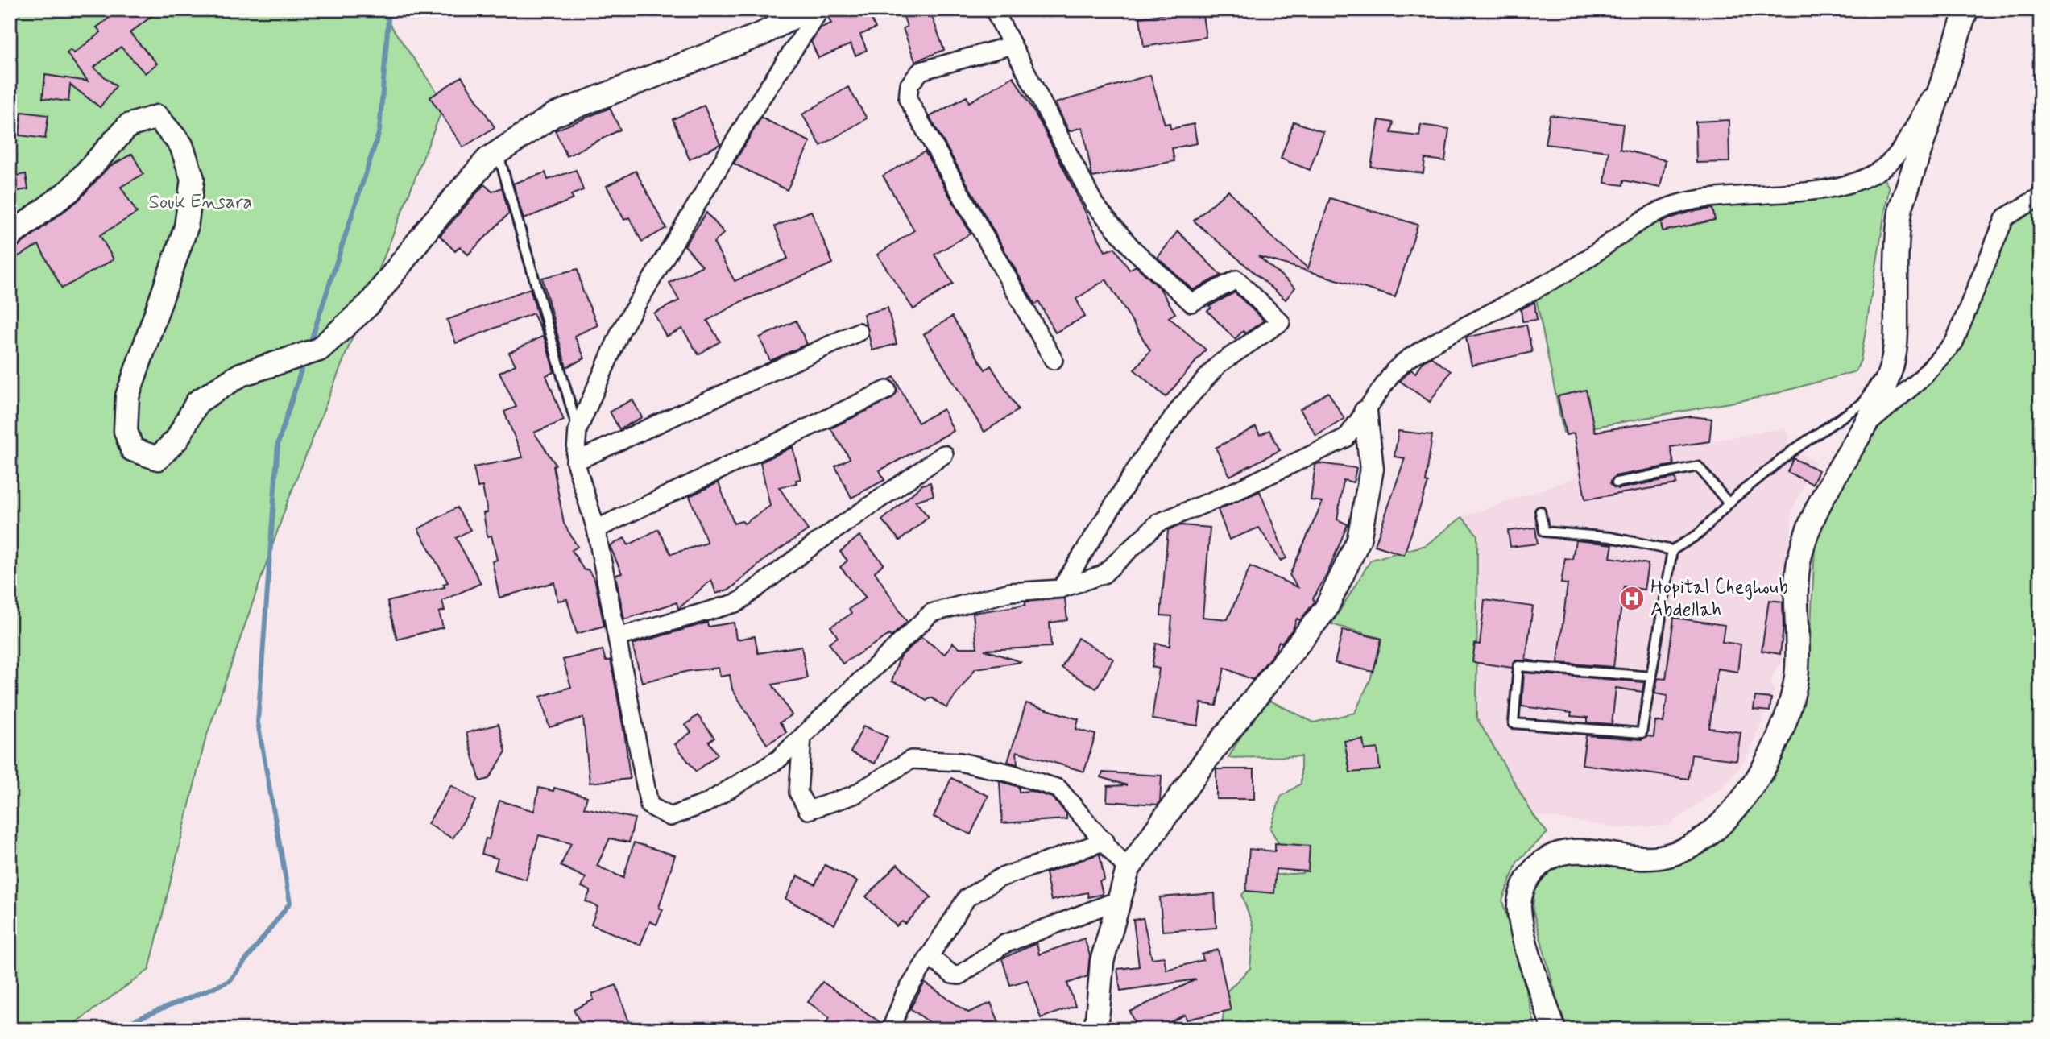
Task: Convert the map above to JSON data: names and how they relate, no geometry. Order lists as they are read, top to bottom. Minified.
{"parks":["Souk Ensara"],"places":{"hospital":["Hopital Cheghoub Abdellah"]}}
